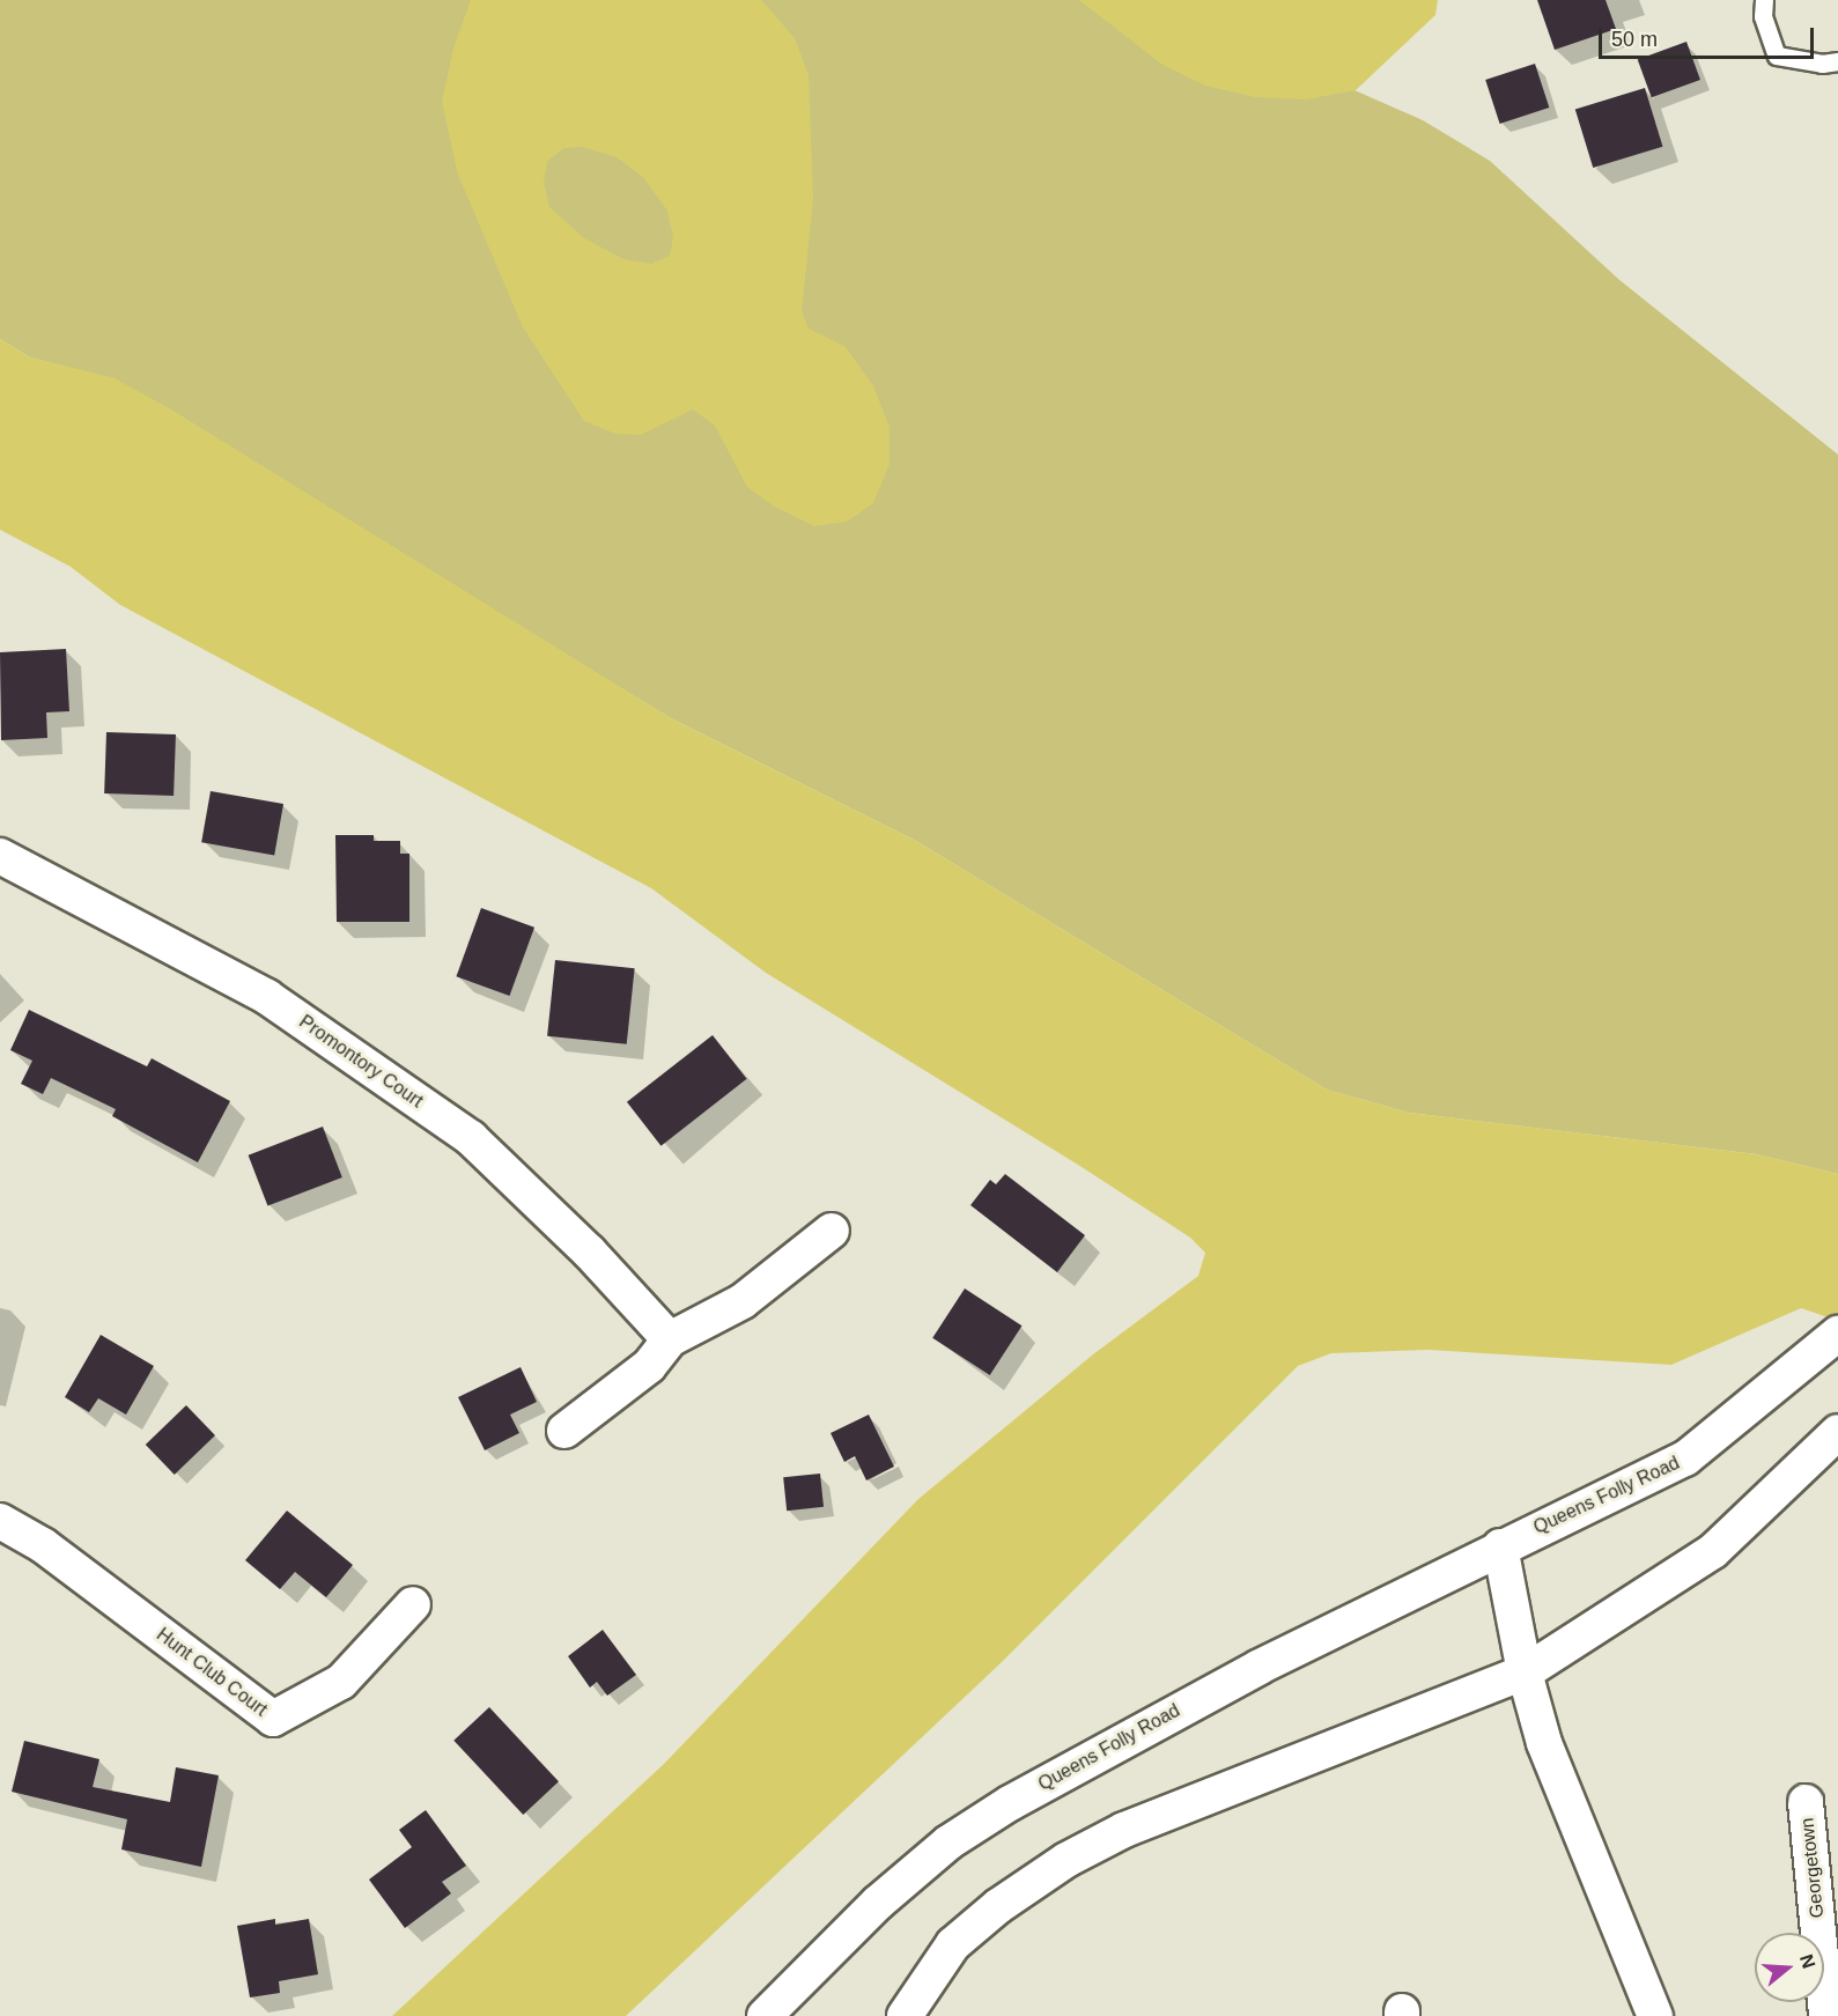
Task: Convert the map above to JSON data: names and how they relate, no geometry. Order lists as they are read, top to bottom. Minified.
{"streets":{"street":["Promontory Court","Queens Folly Road","Hunt Club Court","Georgetown"]},"scale_bar":"50 m","north":"right"}
